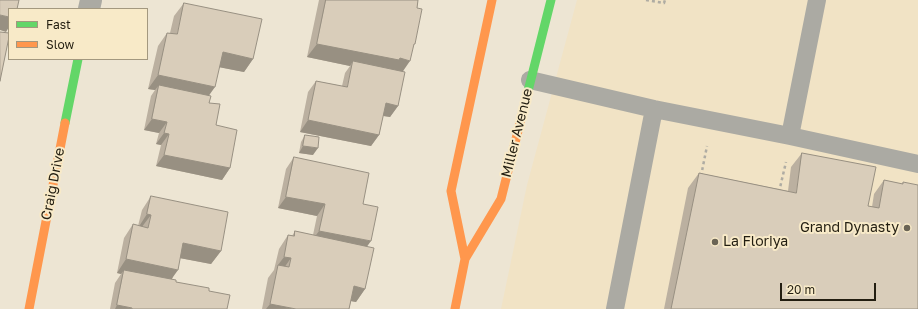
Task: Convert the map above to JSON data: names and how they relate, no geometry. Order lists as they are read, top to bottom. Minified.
{"streets":{"main road":["Miller Avenue","Craig Drive"]},"places":["Grand Dynasty","La Floriya"],"legend":["Fast","Slow"],"scale_bar":"20 m"}
